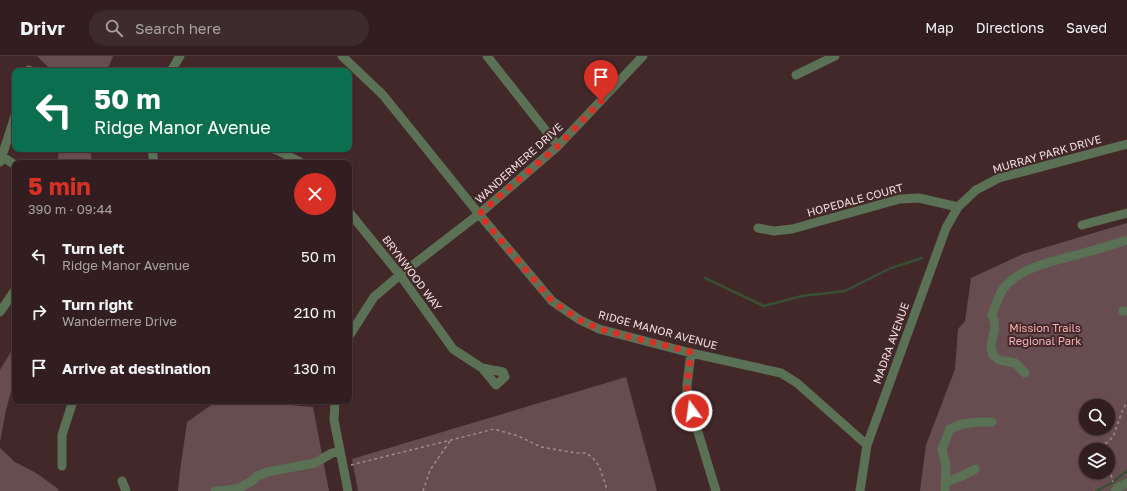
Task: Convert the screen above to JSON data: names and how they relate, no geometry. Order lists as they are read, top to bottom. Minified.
{"streets":{"street":["MURRAY PARK DRIVE","WANDERMERE DRIVE","HOPEDALE COURT","BRYNWOOD WAY","RIDGE MANOR AVENUE","MADRA AVENUE"]},"crossings":[["MURRAY PARK DRIVE","HOPEDALE COURT"],["MURRAY PARK DRIVE","MADRA AVENUE"],["WANDERMERE DRIVE","BRYNWOOD WAY"],["WANDERMERE DRIVE","RIDGE MANOR AVENUE"],["HOPEDALE COURT","MADRA AVENUE"],["RIDGE MANOR AVENUE","MADRA AVENUE"]],"parks":["Mission Trails Regional Park"],"page":{"header":"Drivr","search":"Search here","nav":["Map","Directions","Saved"],"turn":["50 m","Ridge Manor Avenue"],"heading":["5 min","390 m · 09:44"],"list":[{"name":"Turn left","note":"Ridge Manor Avenue","value":"50 m"},{"name":"Turn right","note":"Wandermere Drive","value":"210 m"},{"name":"Arrive at destination","value":"130 m"}]}}
